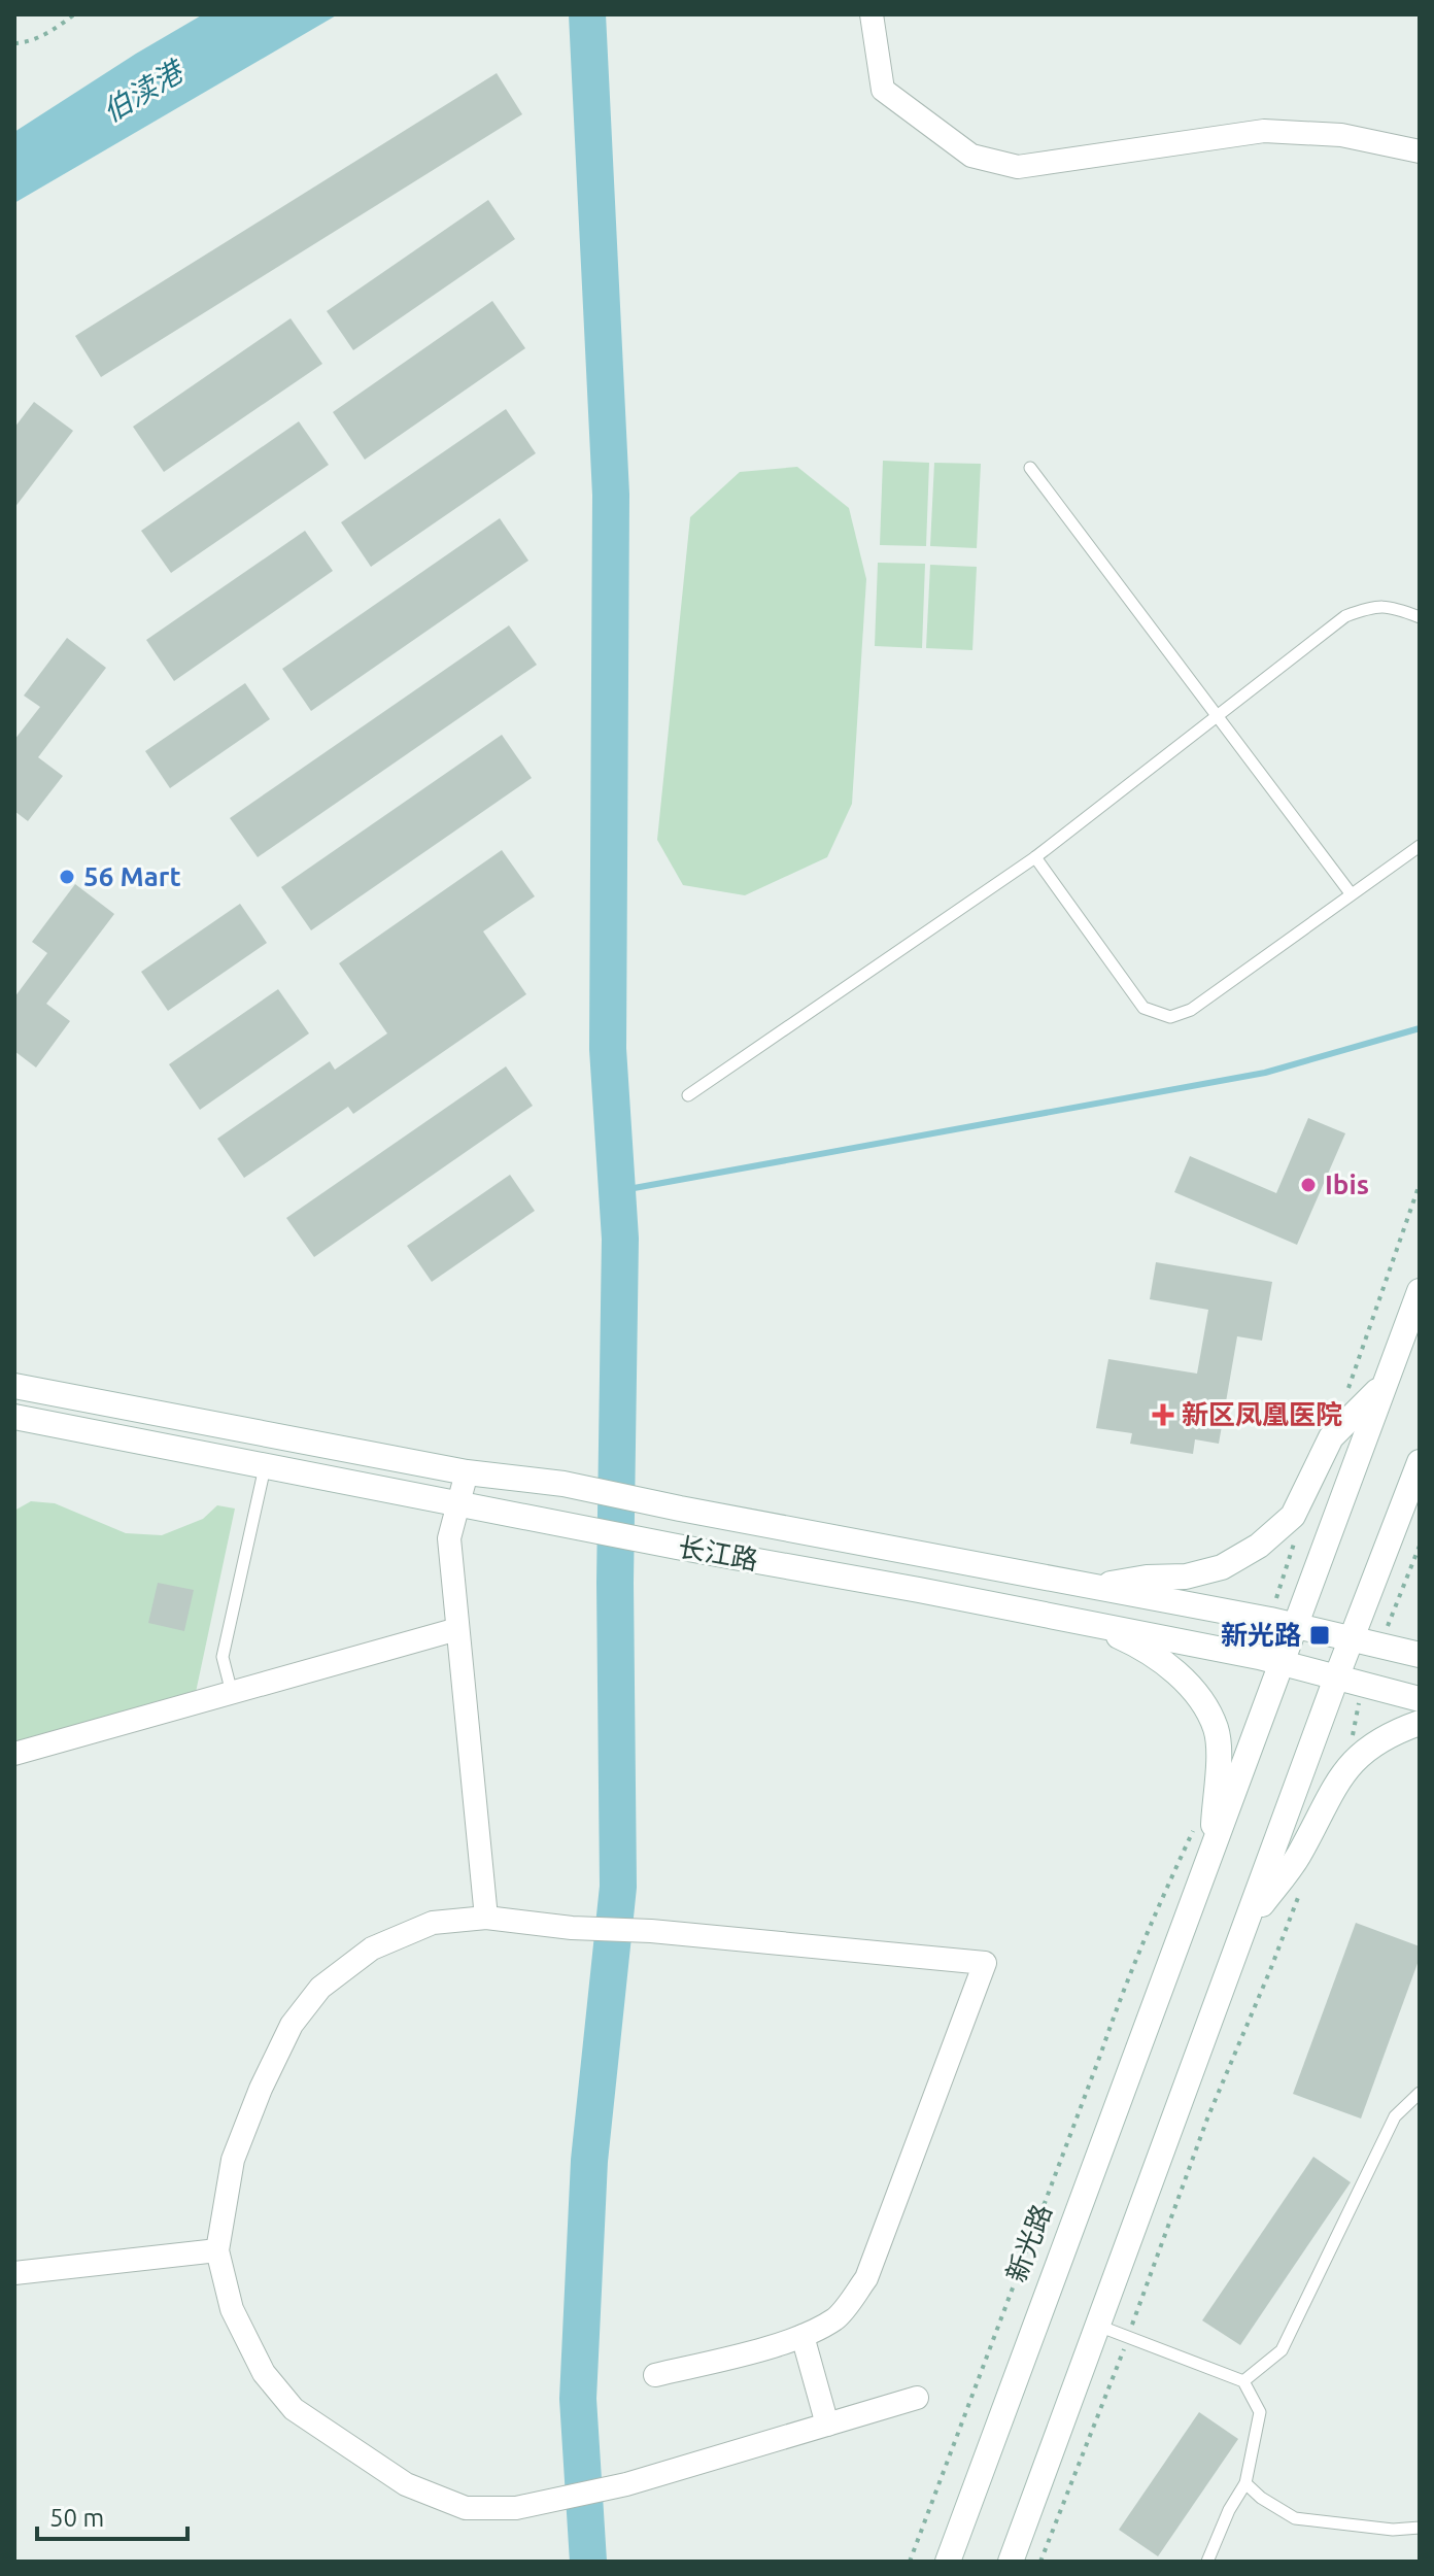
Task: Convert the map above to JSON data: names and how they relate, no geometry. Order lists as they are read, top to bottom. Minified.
{"streets":{"main road":["长江路","新光路"]},"crossings":[["长江路","新光路"]],"water":["伯渎港"],"places":{"other":["56 Mart","Ibis"],"health":["新区凤凰医院"],"transit":["新光路"]},"scale_bar":"50 m"}
